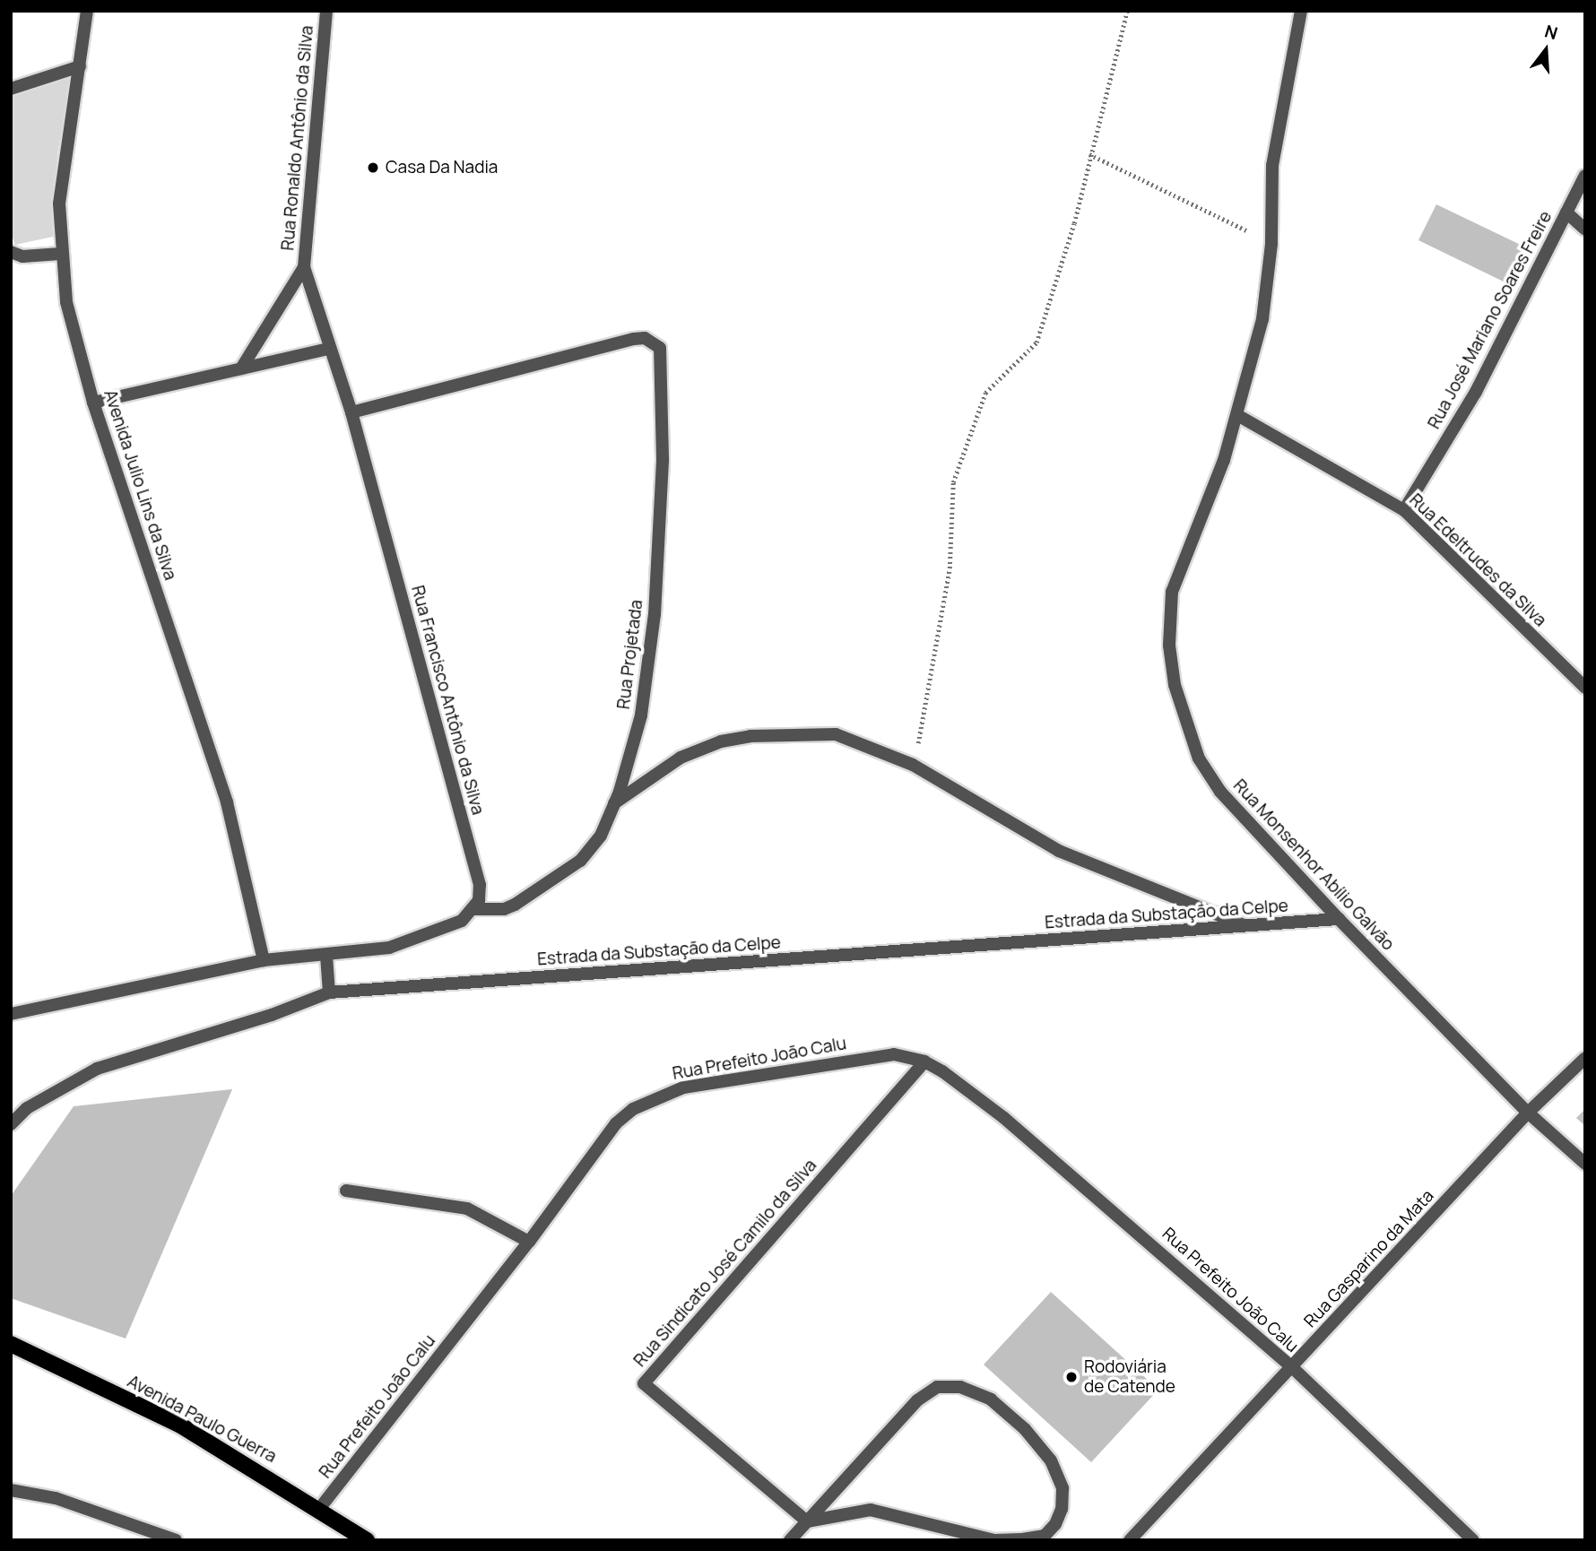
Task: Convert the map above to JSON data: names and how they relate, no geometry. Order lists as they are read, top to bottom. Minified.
{"streets":{"main road":["Avenida Paulo Guerra"],"street":["Rua Ronaldo Antônio da Silva","Rua José Mariano Soares Freire","Avenida Julio Lins da Silva","Rua Edeltrudes da Silva","Rua Projetada","Rua Francisco Antônio da Silva","Rua Monsenhor Abílio Galvão","Estrada da Substação da Celpe","Rua Prefeito João Calu","Rua Gasparino da Mata","Rua Sindicato José Camilo da Silva"]},"crossings":[["Rua Ronaldo Antônio da Silva","Rua Francisco Antônio da Silva"],["Rua José Mariano Soares Freire","Rua Edeltrudes da Silva"],["Rua Edeltrudes da Silva","Rua Monsenhor Abílio Galvão"],["Rua Projetada","Rua Francisco Antônio da Silva"],["Rua Monsenhor Abílio Galvão","Estrada da Substação da Celpe"],["Rua Monsenhor Abílio Galvão","Rua Gasparino da Mata"],["Rua Prefeito João Calu","Rua Gasparino da Mata"],["Rua Prefeito João Calu","Rua Sindicato José Camilo da Silva"],["Rua Prefeito João Calu","Avenida Paulo Guerra"]],"places":["Casa Da Nadia","Rodoviária de Catende"],"north":"top"}
